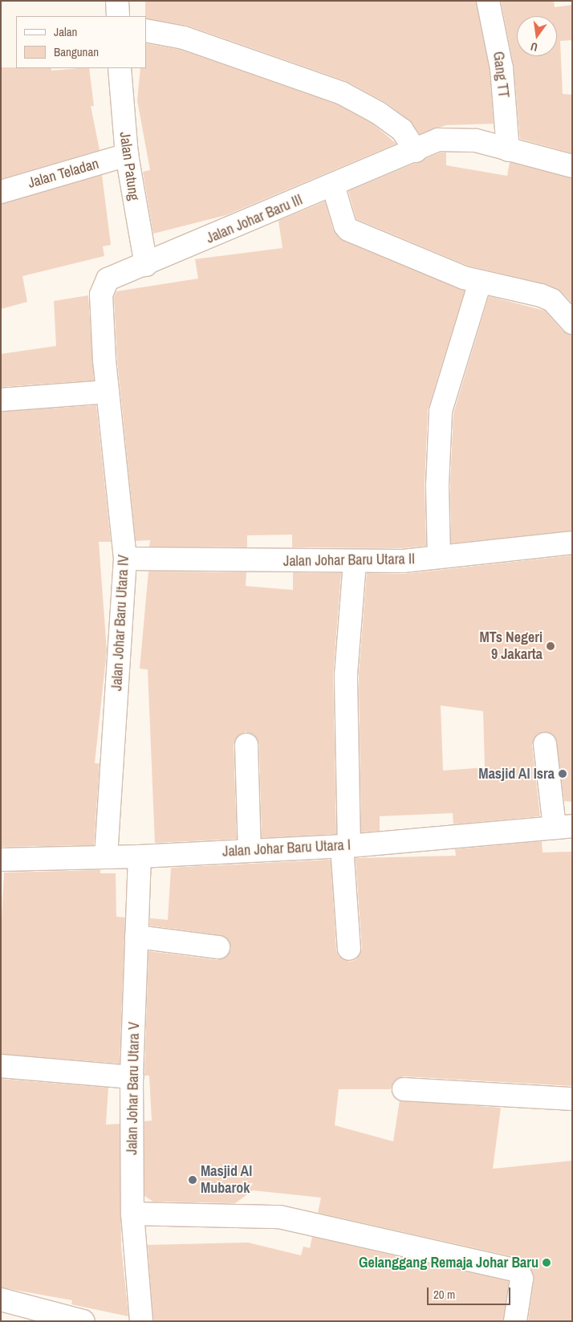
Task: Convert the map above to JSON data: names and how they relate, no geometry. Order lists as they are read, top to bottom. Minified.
{"streets":{"street":["Gang TT","Jalan Patung","Jalan Teladan","Jalan Johar Baru III","Jalan Johar Baru Utara II","Jalan Johar Baru Utara IV","Jalan Johar Baru Utara I","Jalan Johar Baru Utara V"]},"crossings":[["Gang TT","Jalan Johar Baru III"],["Jalan Patung","Jalan Teladan"],["Jalan Patung","Jalan Johar Baru III"],["Jalan Johar Baru III","Jalan Johar Baru Utara IV"],["Jalan Johar Baru Utara II","Jalan Johar Baru Utara IV"],["Jalan Johar Baru Utara IV","Jalan Johar Baru Utara I"],["Jalan Johar Baru Utara I","Jalan Johar Baru Utara V"]],"places":["MTs Negeri 9 Jakarta","Masjid Al Isra","Masjid Al Mubarok","Gelanggang Remaja Johar Baru"],"legend":["Jalan","Bangunan"],"scale_bar":"20 m","north":"bottom"}
